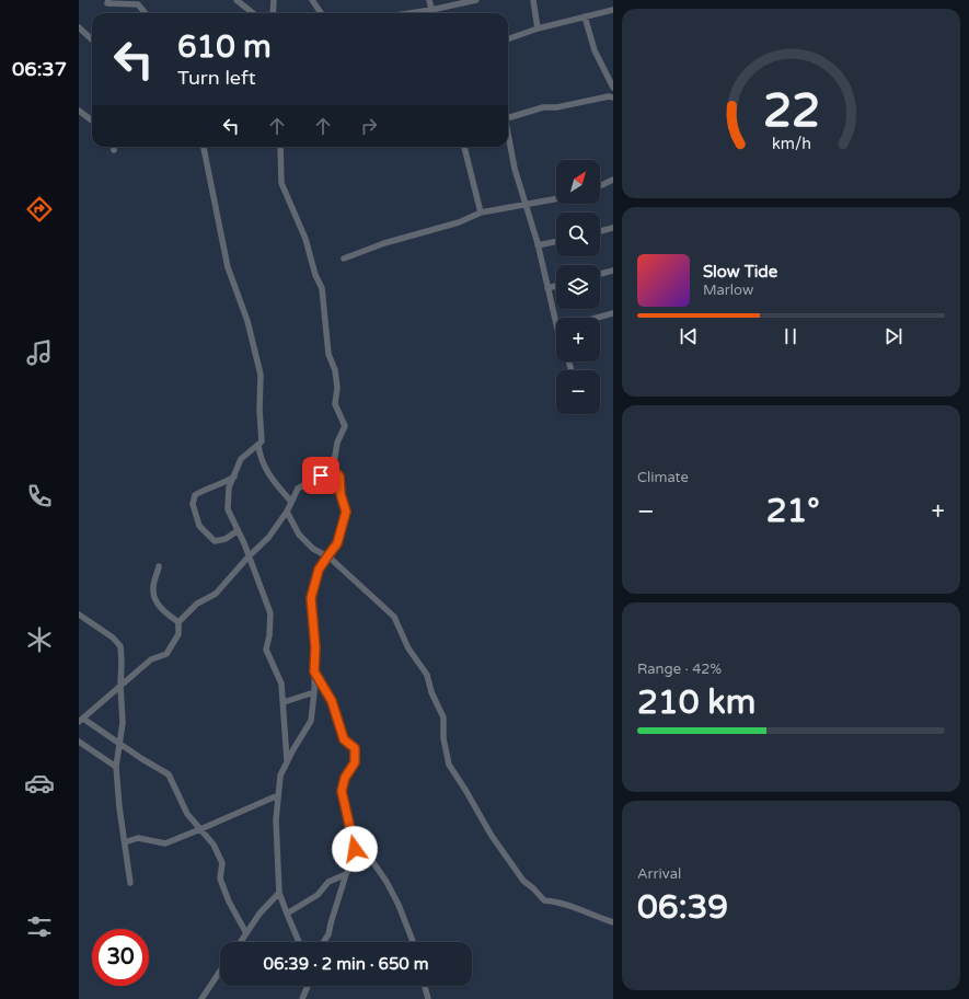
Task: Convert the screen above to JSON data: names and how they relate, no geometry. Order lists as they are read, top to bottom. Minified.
{"north":"top right","page":{"tabs":"06:37","turn":["610 m","Turn left"],"map_buttons":["+","−"],"song":["Slow Tide","Marlow"],"tile":["Climate",["Range · 42%","210 km"],["Arrival","06:39"]],"heat":["−","21°","+"],"limit":"30","trip":"06:39 · 2 min · 650 m","gauge":["22","km/h"]}}
